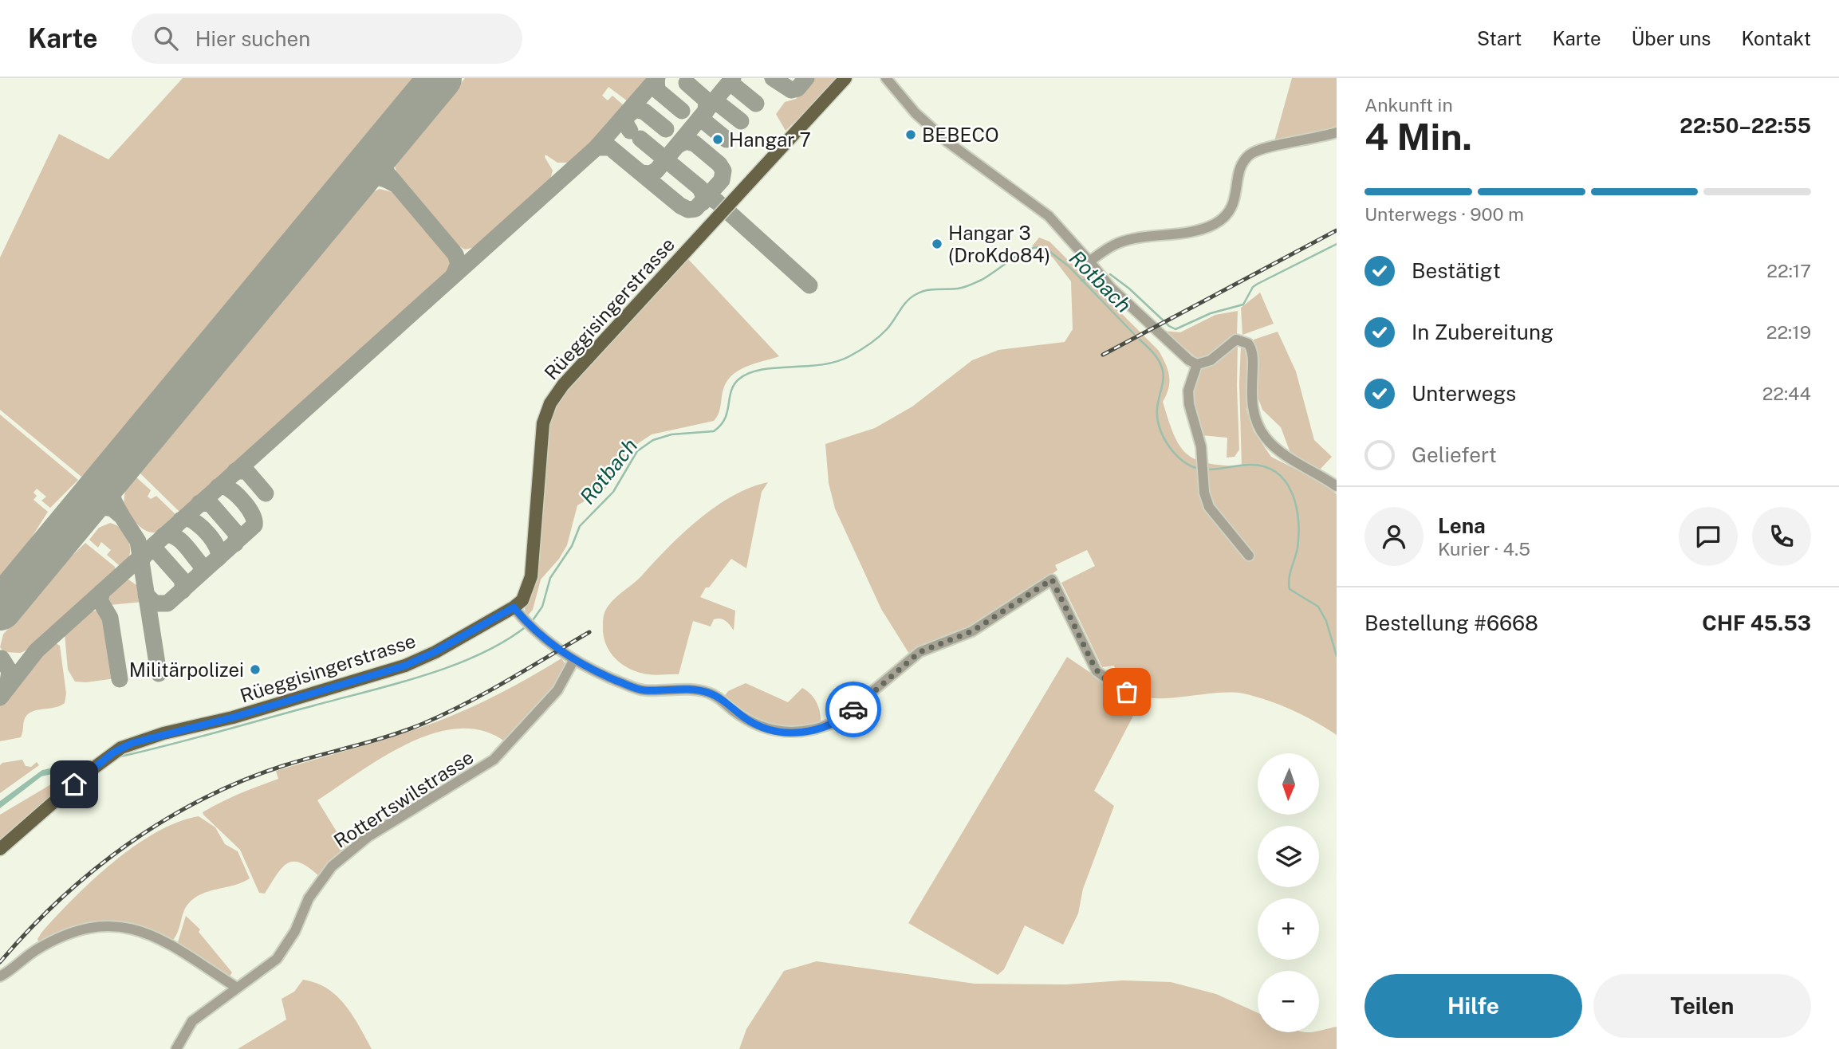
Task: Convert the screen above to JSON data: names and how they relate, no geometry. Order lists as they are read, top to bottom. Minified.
{"streets":{"main road":["Rüeggisingerstrasse"],"street":["Rottertswilstrasse"]},"water":["Rotbach"],"places":["BEBECO","Hangar 7","Hangar 3 (DroKdo84)","Militärpolizei"],"north":"bottom","page":{"header":"Karte","search":"Hier suchen","nav":["Start","Karte","Über uns","Kontakt"],"heading":["4 Min.","Ankunft in","22:50–22:55"],"panel":["Lena","Kurier · 4.5","Bestellung #6668","CHF 45.53"],"bar":"Unterwegs · 900 m","list":[["Bestätigt","22:17"],["In Zubereitung","22:19"],["Unterwegs","22:44"],"Geliefert"],"map_buttons":["+","−"],"buttons":["Hilfe","Teilen"]}}
